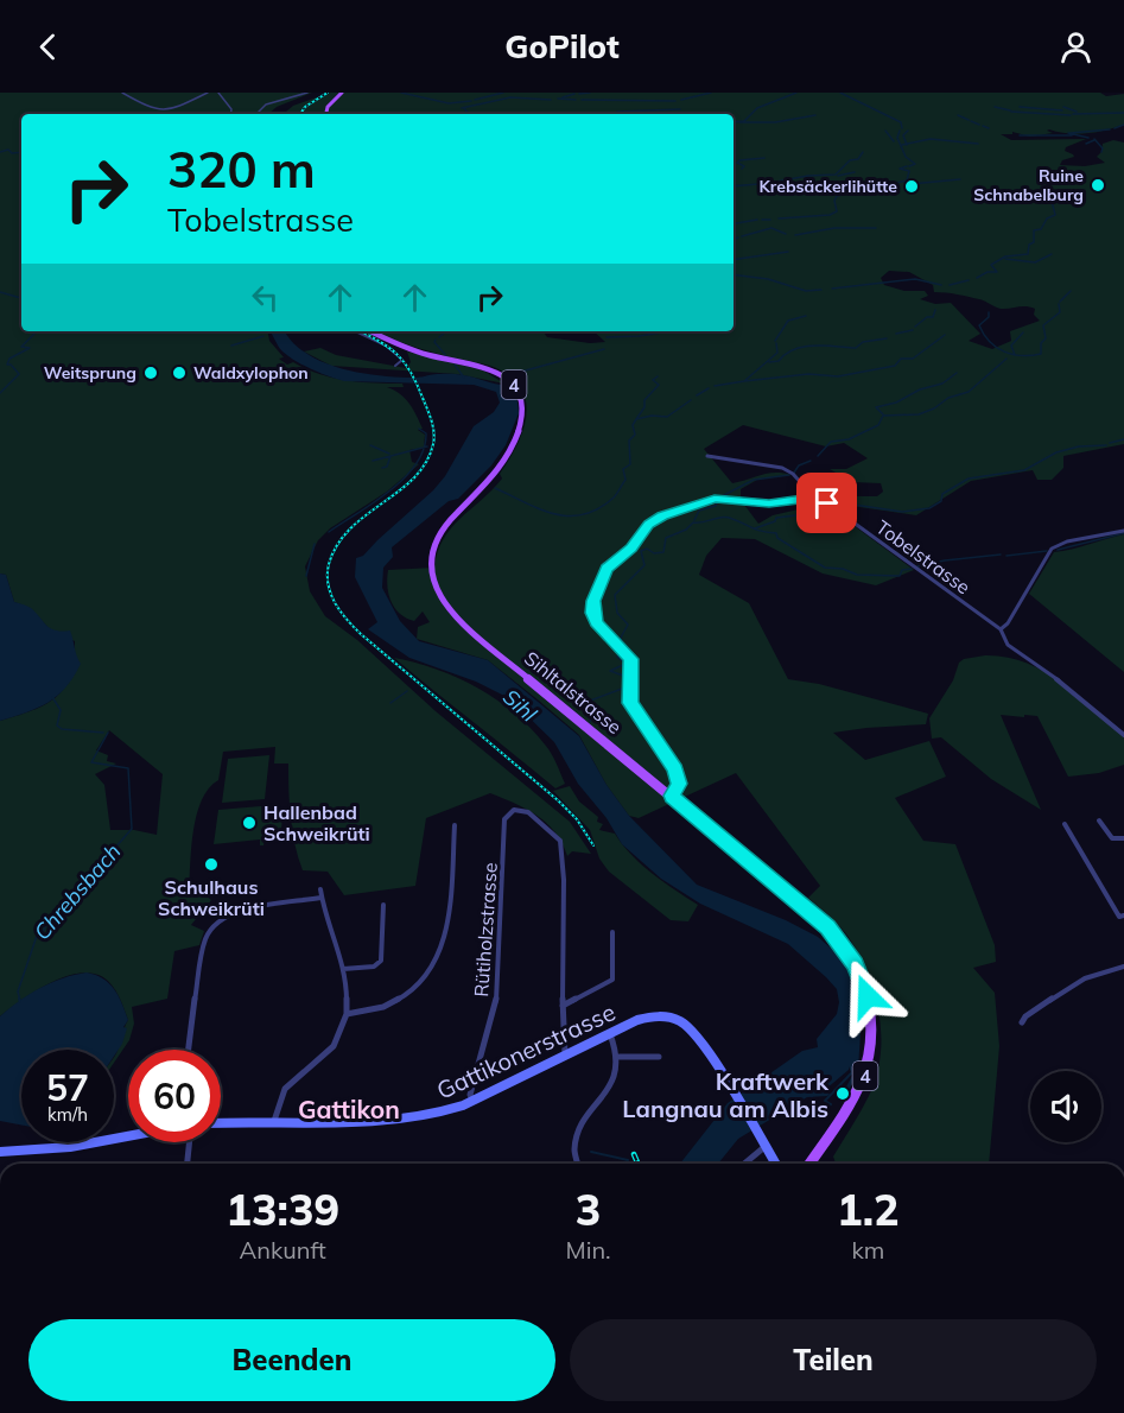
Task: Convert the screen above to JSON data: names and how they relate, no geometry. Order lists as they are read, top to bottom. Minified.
{"streets":{"main road":["4","Sihltalstrasse","Gattikonerstrasse"],"street":["Tobelstrasse","Rütiholzstrasse"]},"crossings":[["Rütiholzstrasse","Gattikonerstrasse"]],"districts":["Gattikon"],"water":["Sihl","Chrebsbach"],"places":["Ruine Schnabelburg","Krebsäckerlihütte","Weitsprung","Waldxylophon","Hallenbad Schweikrüti","Schulhaus Schweikrüti","Kraftwerk Langnau am Albis"],"page":{"header":"GoPilot","turn":["320 m","Tobelstrasse"],"speed":"57 km/h","limit":"60","eta":["13:39","Ankunft","3","Min.","1.2","km"],"buttons":["Beenden","Teilen"]}}
